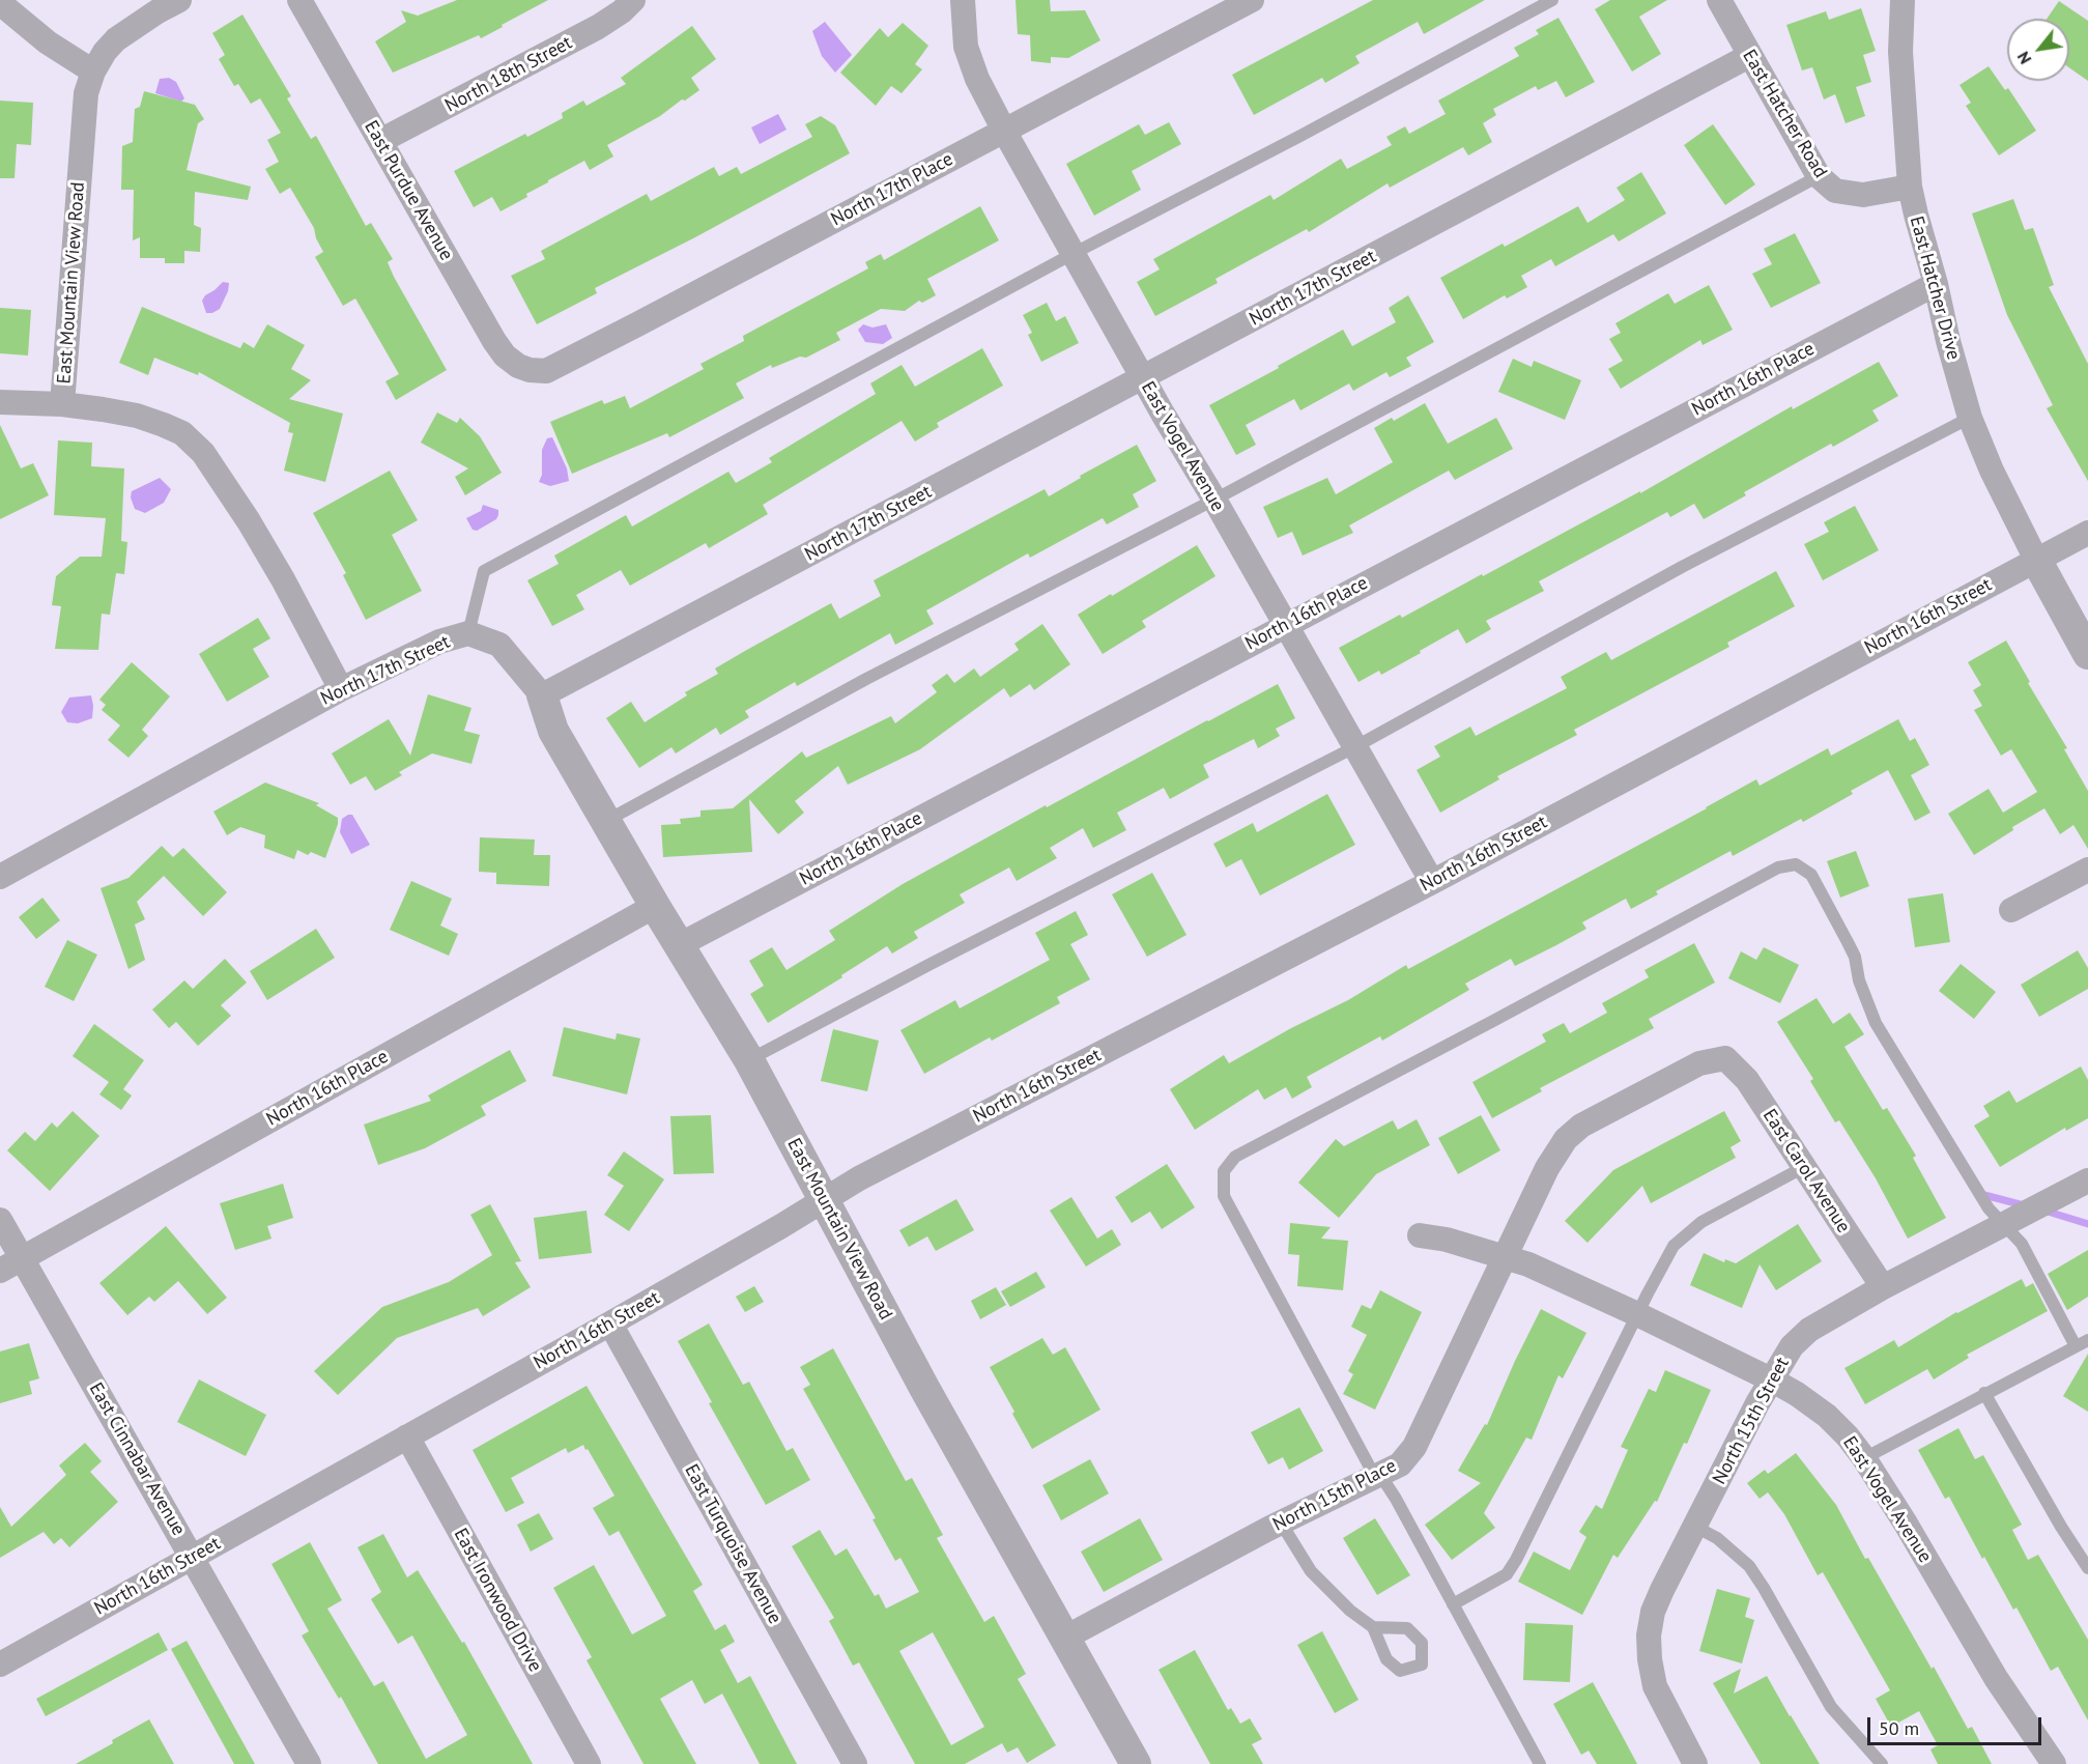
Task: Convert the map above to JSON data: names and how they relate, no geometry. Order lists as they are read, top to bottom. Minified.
{"streets":{"street":["North 18th Street","East Hatcher Road","North 17th Place","East Purdue Avenue","East Mountain View Road","North 17th Street","East Hatcher Drive","North 16th Place","East Vogel Avenue","North 16th Street","East Carol Avenue","North 15th Street","East Cinnabar Avenue","North 15th Place","East Turquoise Avenue","East Ironwood Drive"]},"crossings":[["North 18th Street","East Purdue Avenue"],["East Hatcher Road","North 17th Street"],["East Hatcher Road","East Hatcher Drive"],["North 17th Place","East Purdue Avenue"],["North 17th Place","East Vogel Avenue"],["East Mountain View Road","North 17th Street"],["East Mountain View Road","North 16th Place"],["East Mountain View Road","North 16th Street"],["East Mountain View Road","North 15th Place"],["North 17th Street","East Vogel Avenue"],["East Hatcher Drive","North 16th Place"],["East Hatcher Drive","North 16th Street"],["North 16th Place","East Vogel Avenue"],["North 16th Place","East Cinnabar Avenue"],["East Vogel Avenue","North 16th Street"],["East Vogel Avenue","North 15th Street"],["East Vogel Avenue","North 15th Place"],["North 16th Street","East Cinnabar Avenue"],["North 16th Street","East Turquoise Avenue"],["North 16th Street","East Ironwood Drive"],["East Carol Avenue","North 15th Street"],["East Carol Avenue","North 15th Place"]],"scale_bar":"50 m","north":"bottom left"}
